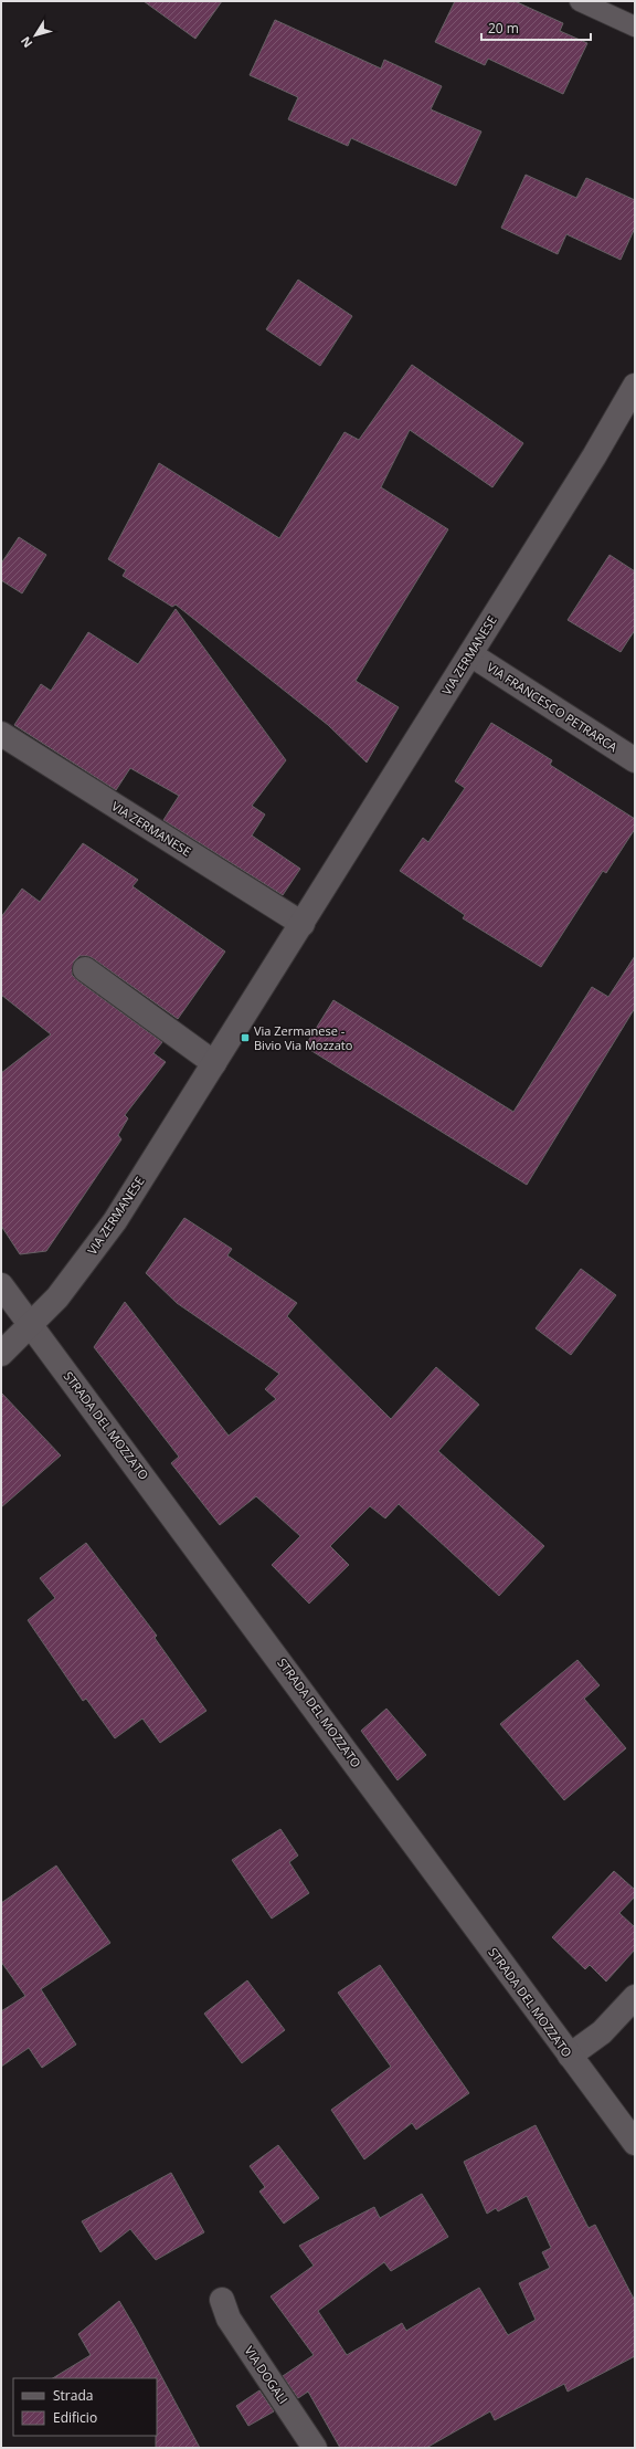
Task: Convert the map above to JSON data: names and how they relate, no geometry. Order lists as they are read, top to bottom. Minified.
{"streets":{"street":["VIA ZERMANESE","VIA FRANCESCO PETRARCA","STRADA DEL MOZZATO","VIA DOGALI"]},"crossings":[["VIA ZERMANESE","VIA FRANCESCO PETRARCA"],["VIA ZERMANESE","STRADA DEL MOZZATO"]],"places":{"transit":["Via Zermanese - Bivio Via Mozzato"]},"legend":["Strada","Edificio"],"scale_bar":"20 m","north":"bottom left"}
